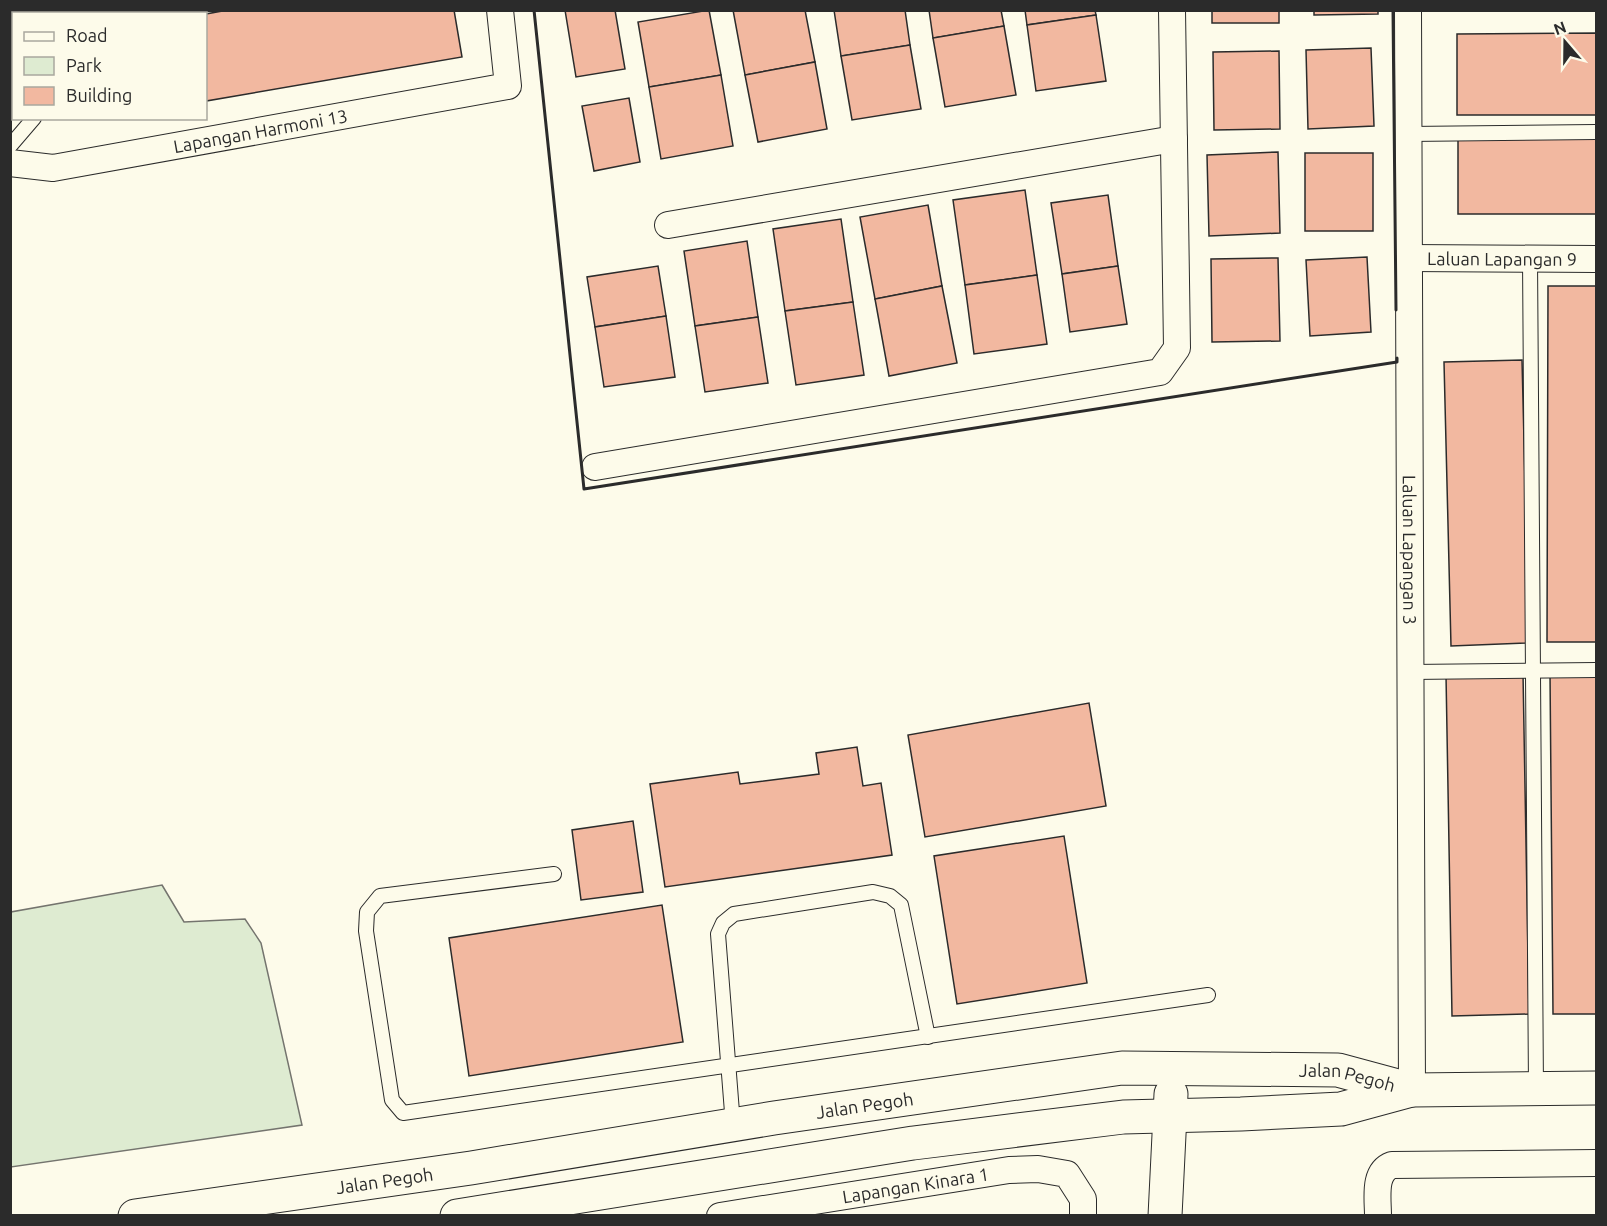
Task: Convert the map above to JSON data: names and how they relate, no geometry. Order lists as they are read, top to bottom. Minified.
{"streets":{"street":["Lapangan Harmoni 13","Laluan Lapangan 9","Laluan Lapangan 3","Jalan Pegoh","Lapangan Kinara 1"]},"crossings":[["Laluan Lapangan 9","Laluan Lapangan 3"],["Laluan Lapangan 3","Jalan Pegoh"]],"legend":["Road","Park","Building"],"north":"top"}
